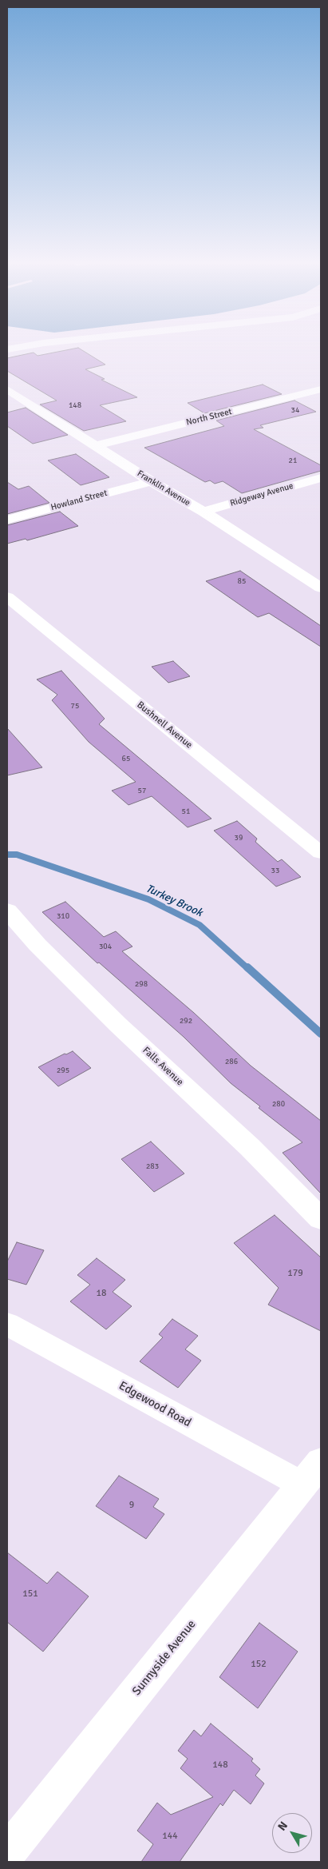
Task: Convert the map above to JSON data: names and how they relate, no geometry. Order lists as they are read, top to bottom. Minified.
{"streets":{"main road":["Falls Avenue","Sunnyside Avenue"],"street":["North Street","Franklin Avenue","Ridgeway Avenue","Howland Street","Bushnell Avenue","Edgewood Road"]},"crossings":[["North Street","Franklin Avenue"],["Franklin Avenue","Ridgeway Avenue"],["Franklin Avenue","Howland Street"],["Edgewood Road","Sunnyside Avenue"]],"water":["Turkey Brook"],"house_numbers":["148","34","21","85","75","65","57","51","39","33","310","304","298","292","286","295","280","283","179","18","9","151","152","148","144"],"north":"top left"}
